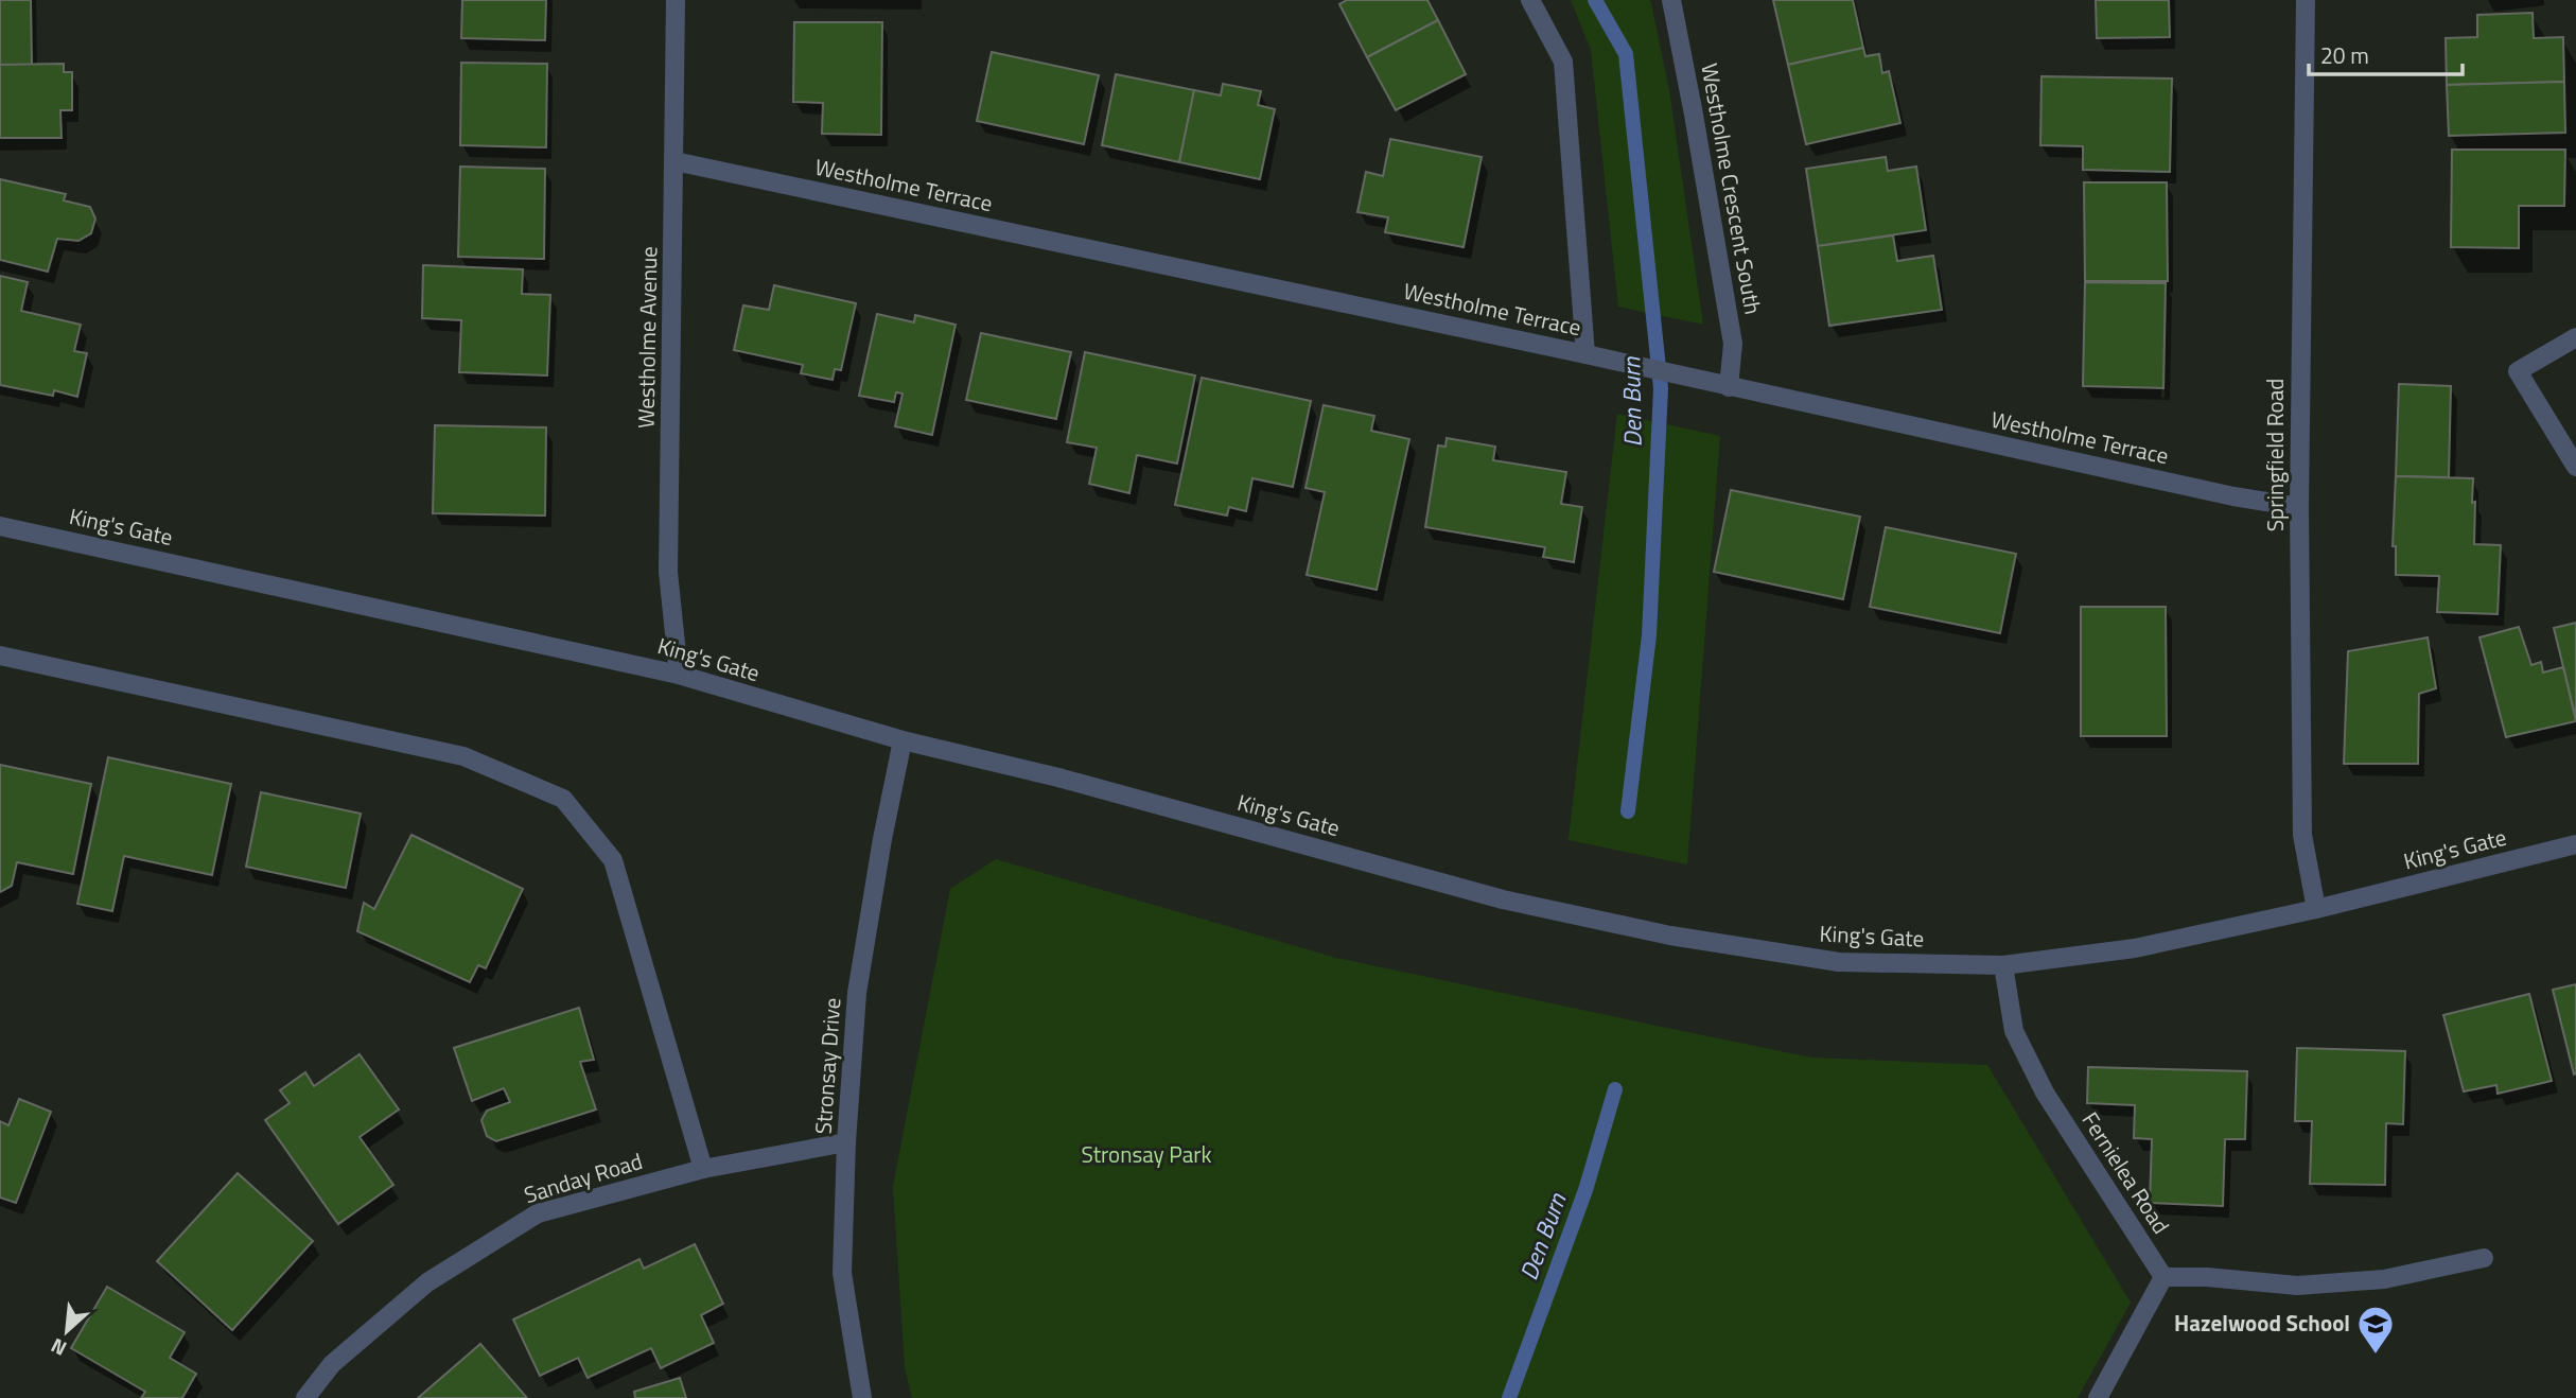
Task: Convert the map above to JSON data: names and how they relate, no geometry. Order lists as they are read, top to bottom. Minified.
{"streets":{"street":["Westholme Terrace","Westholme Crescent South","Westholme Avenue","Springfield Road","King's Gate","Stronsay Drive","Fernielea Road","Sanday Road"]},"crossings":[["Westholme Terrace","Westholme Crescent South"],["Westholme Terrace","Westholme Avenue"],["Westholme Terrace","Springfield Road"],["Westholme Avenue","King's Gate"],["Springfield Road","King's Gate"],["King's Gate","Stronsay Drive"],["King's Gate","Fernielea Road"],["Stronsay Drive","Sanday Road"]],"water":["Den Burn"],"parks":["Stronsay Park"],"places":{"school or university":["Hazelwood School"]},"scale_bar":"20 m","north":"bottom left"}
